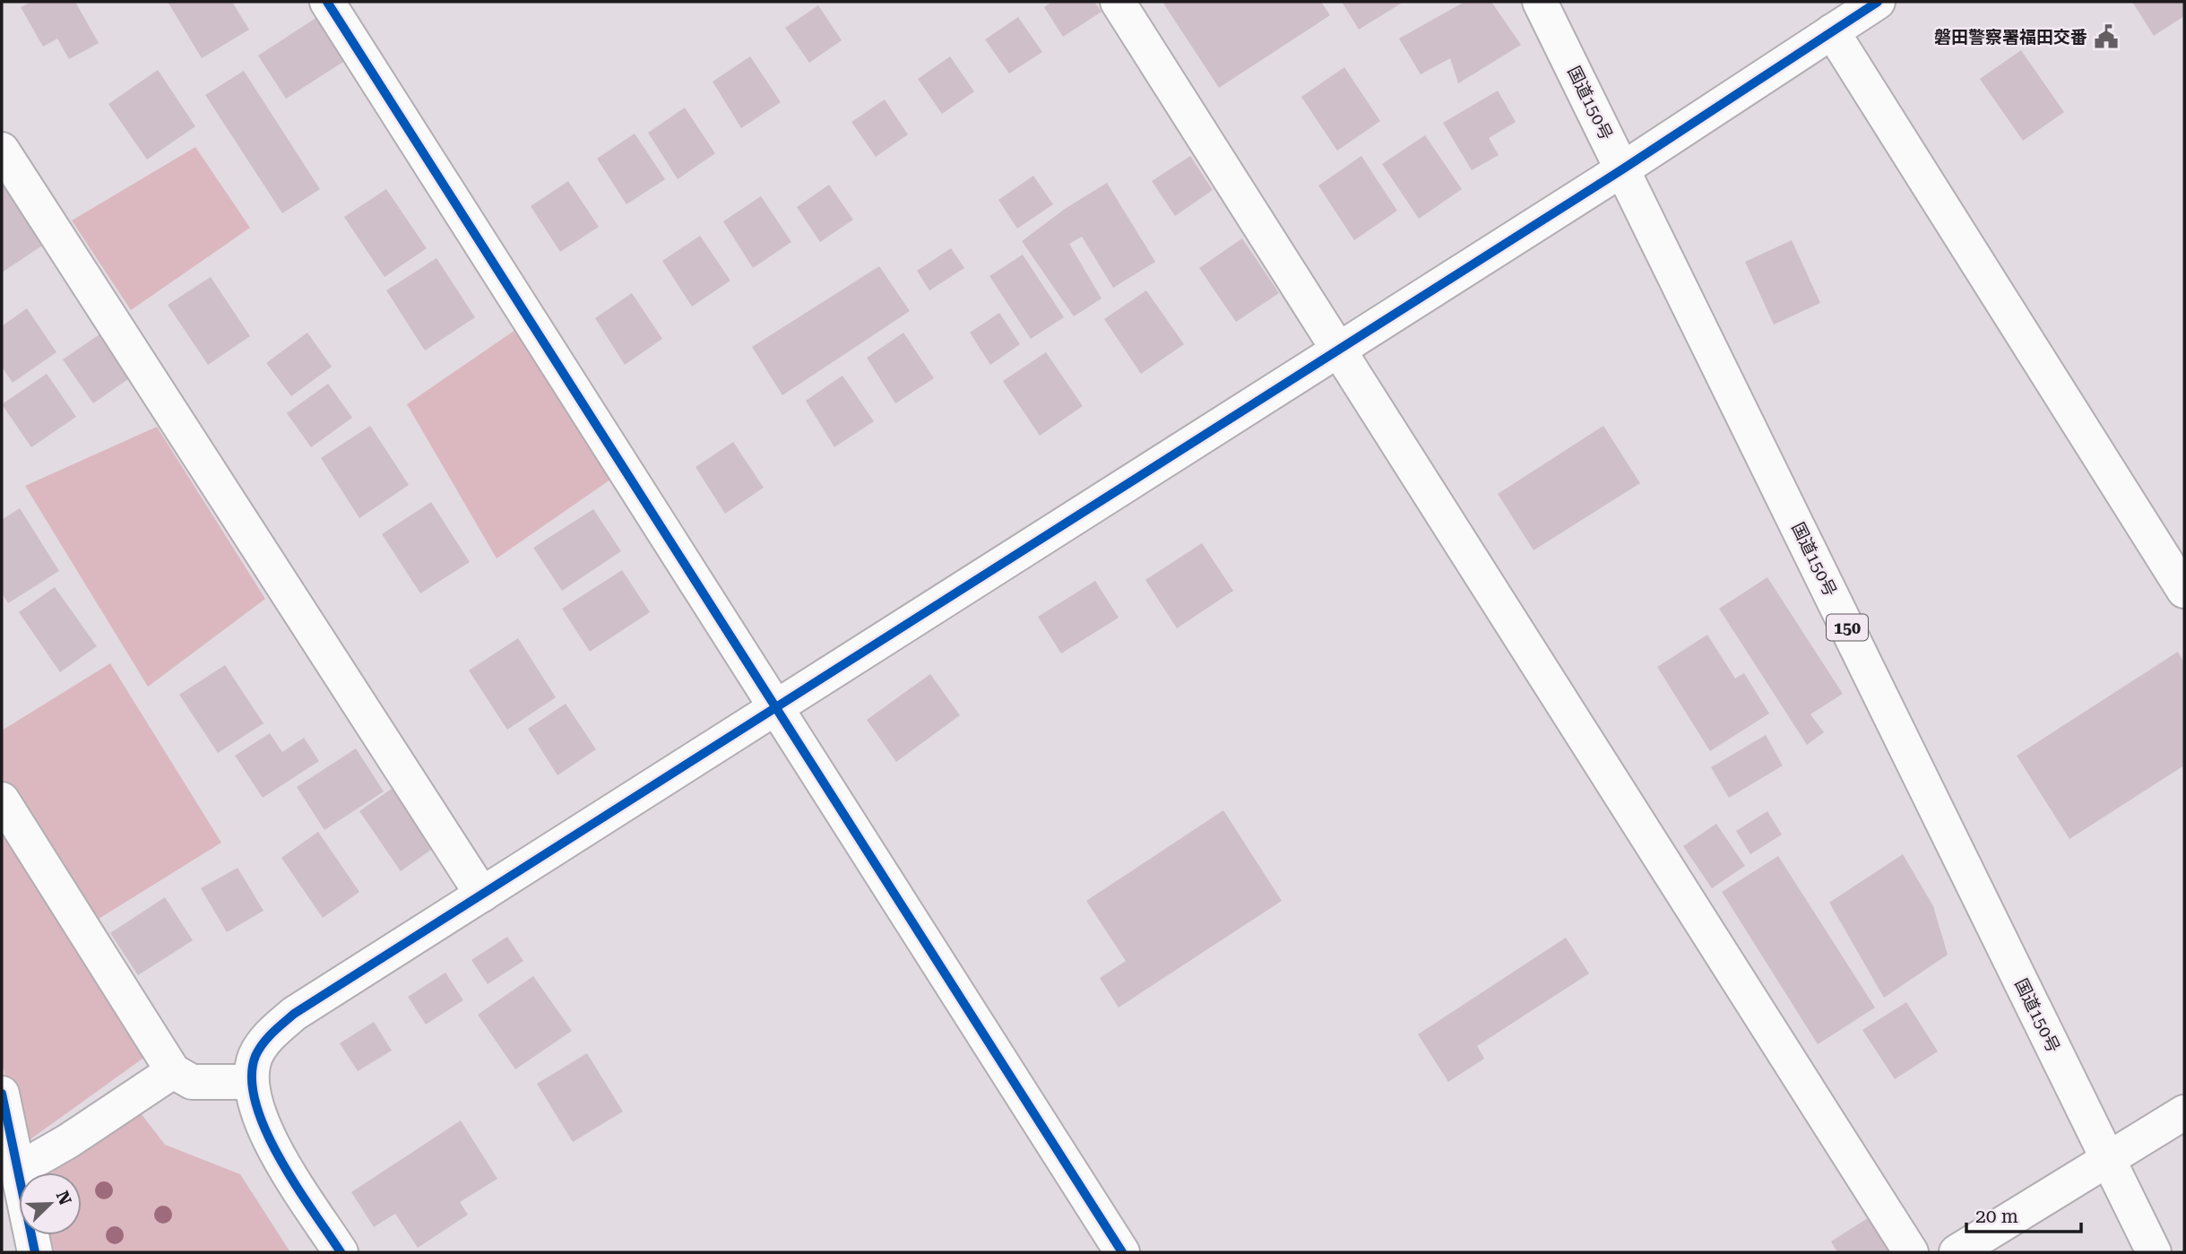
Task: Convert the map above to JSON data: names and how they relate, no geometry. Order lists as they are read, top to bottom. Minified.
{"streets":{"main road":["国道150号","150"]},"places":{"public building":["磐田警察署福田交番"]},"scale_bar":"20 m","north":"top right"}
